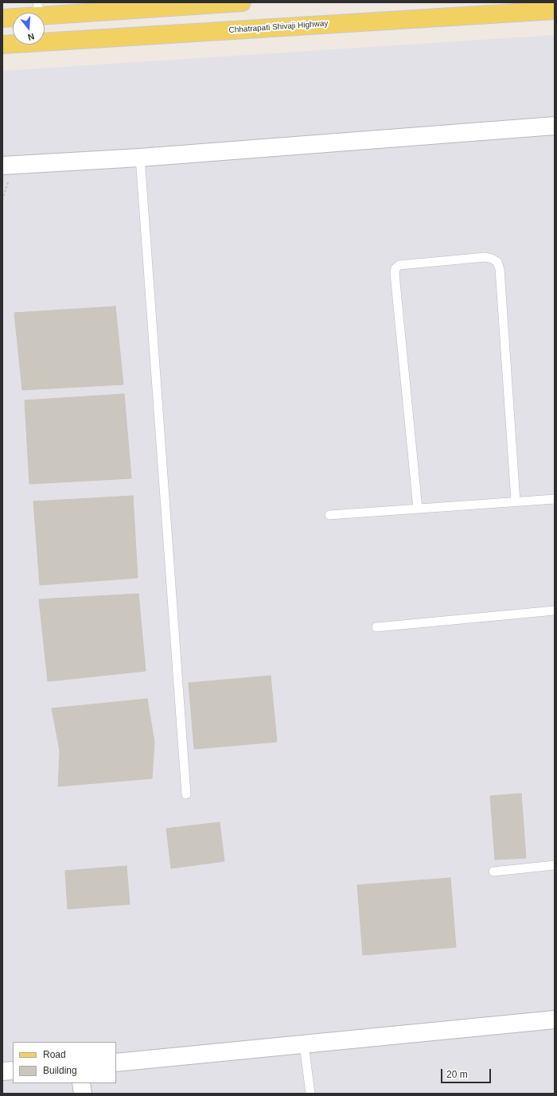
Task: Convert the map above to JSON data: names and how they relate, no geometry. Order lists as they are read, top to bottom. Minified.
{"streets":{"main road":["Chhatrapati Shivaji Highway"]},"legend":["Road","Building"],"scale_bar":"20 m","north":"bottom"}
